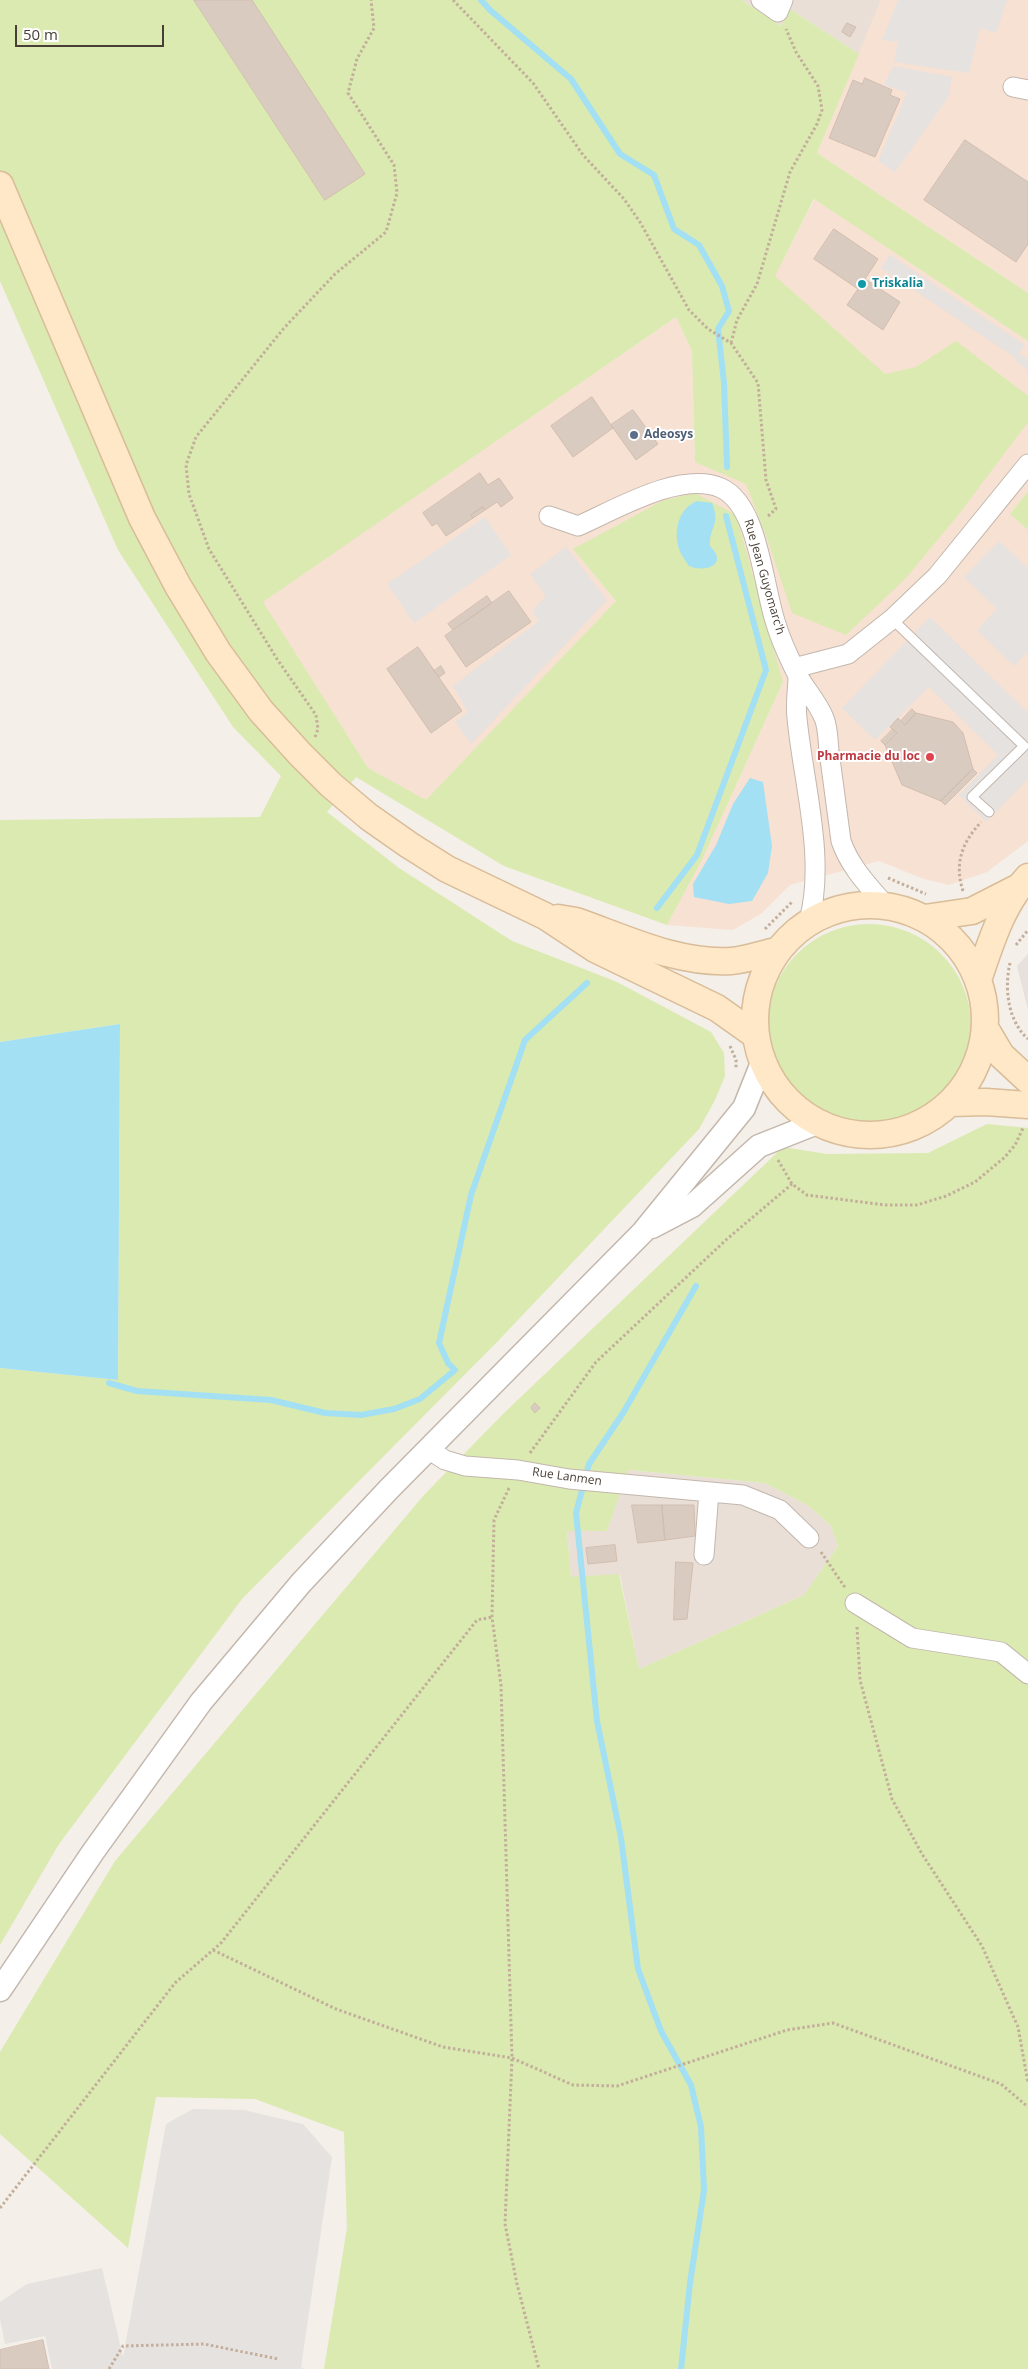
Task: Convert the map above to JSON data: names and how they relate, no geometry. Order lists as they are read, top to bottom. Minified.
{"streets":{"street":["Rue Jean Guyomarc'h","Rue Lanmen"]},"places":["Triskalia","Adeosys","Pharmacie du loc"],"scale_bar":"50 m"}
